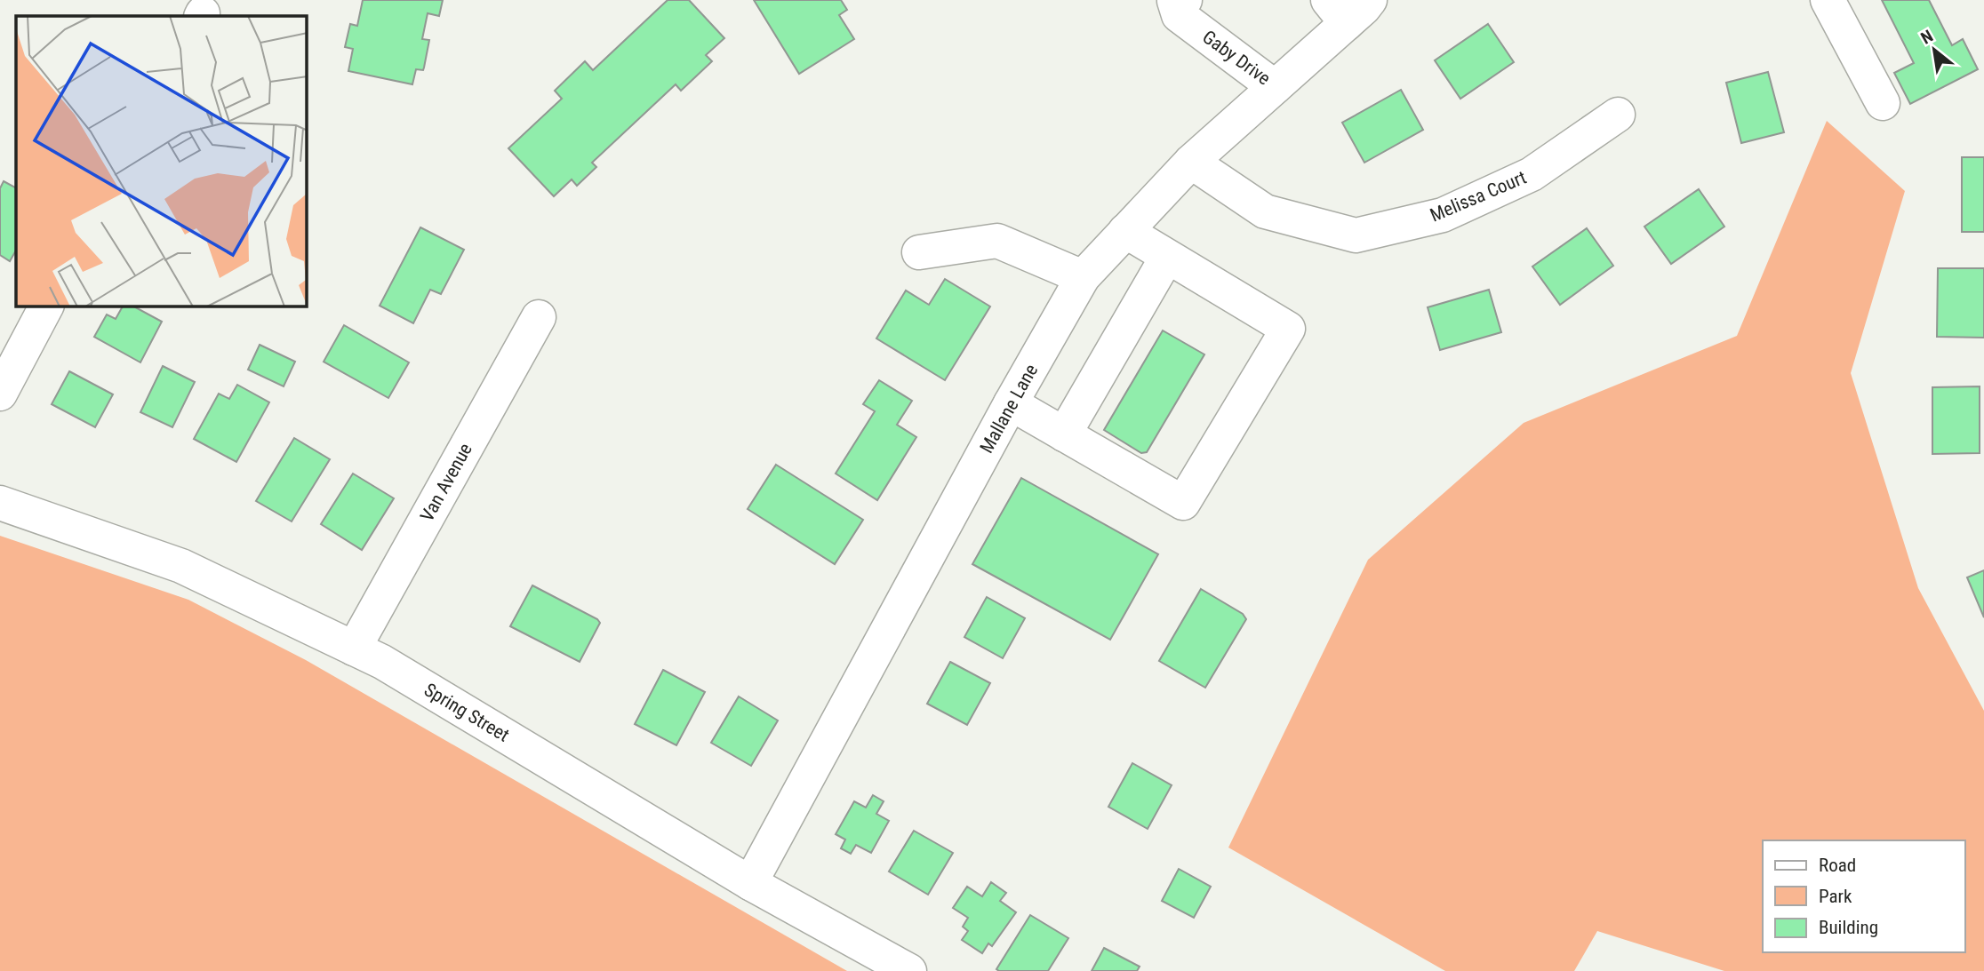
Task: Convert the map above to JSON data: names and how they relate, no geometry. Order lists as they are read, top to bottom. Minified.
{"streets":{"street":["Gaby Drive","Melissa Court","Mallane Lane","Van Avenue","Spring Street"]},"crossings":[["Gaby Drive","Mallane Lane"],["Melissa Court","Mallane Lane"],["Mallane Lane","Spring Street"],["Van Avenue","Spring Street"]],"legend":["Road","Park","Building"],"north":"top left"}
